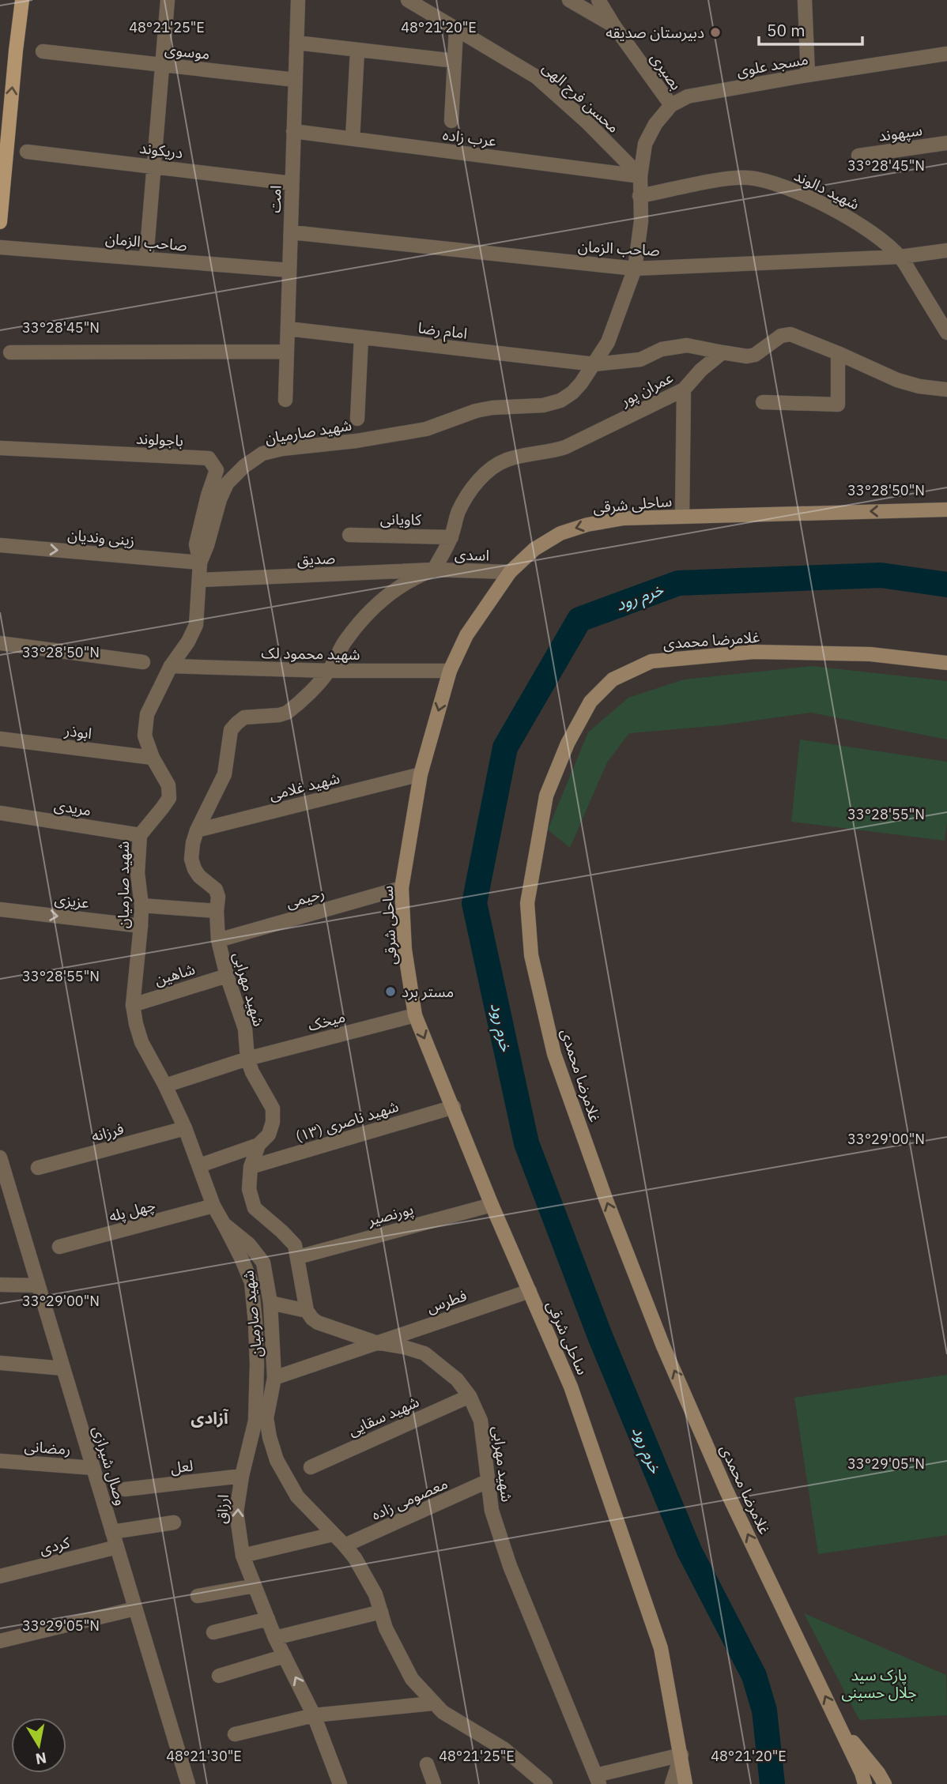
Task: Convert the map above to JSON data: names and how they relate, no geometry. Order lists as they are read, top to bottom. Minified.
{"streets":{"main road":["ساحلی شرقی","غلامرضا محمدی"],"street":["موسوی","مسجد علوی","بصیری","محسن فرج الهی","سپهوند","عرب زاده","دریکوند","شهید دالوند","امت","صاحب الزمان","امام رضا","عمران پور","شهید صارمیان","باجولوند","کاویانی","زینی وندیان","اسدی","صدیق","شهید محمود لک","ابوذر","شهید غلامی","مریدی","رحیمی","عزیزی","شاهين","شهید مهرابی","میخک","شهید ناصری (۱۳)","فرزانه","چهل پله","پورنصیر","فطرس","شهید سقایی","رمضانی","وصال شیرازی","لعل","معصومی زاده","ارزاق","کردی"]},"crossings":[["موسوی","امت"],["مسجد علوی","بصیری"],["مسجد علوی","شهید صارمیان"],["بصیری","شهید صارمیان"],["محسن فرج الهی","عرب زاده"],["محسن فرج الهی","شهید صارمیان"],["عرب زاده","امت"],["عرب زاده","شهید صارمیان"],["دریکوند","امت"],["شهید دالوند","صاحب الزمان"],["شهید دالوند","شهید صارمیان"],["امت","صاحب الزمان"],["امت","امام رضا"],["صاحب الزمان","شهید صارمیان"],["امام رضا","عمران پور"],["امام رضا","شهید صارمیان"],["عمران پور","کاویانی"],["عمران پور","اسدی"],["عمران پور","صدیق"],["عمران پور","شهید مهرابی"],["شهید صارمیان","باجولوند"],["شهید صارمیان","زینی وندیان"],["شهید صارمیان","صدیق"],["شهید صارمیان","شهید محمود لک"],["شهید صارمیان","ابوذر"],["شهید صارمیان","مریدی"],["شهید صارمیان","عزیزی"],["شهید صارمیان","شاهين"],["شهید صارمیان","میخک"],["شهید صارمیان","فرزانه"],["شهید صارمیان","چهل پله"],["شهید صارمیان","فطرس"],["شهید صارمیان","معصومی زاده"],["شهید صارمیان","ارزاق"],["باجولوند","زینی وندیان"],["ساحلی شرقی","اسدی"],["ساحلی شرقی","شهید محمود لک"],["ساحلی شرقی","شهید غلامی"],["ساحلی شرقی","رحیمی"],["ساحلی شرقی","میخک"],["ساحلی شرقی","شهید ناصری (۱۳)"],["ساحلی شرقی","پورنصیر"],["ساحلی شرقی","فطرس"],["اسدی","صدیق"],["اسدی","شهید مهرابی"],["صدیق","شهید مهرابی"],["شهید محمود لک","شهید مهرابی"],["شهید غلامی","شهید مهرابی"],["رحیمی","شهید مهرابی"],["شاهين","شهید مهرابی"],["شهید مهرابی","میخک"],["شهید مهرابی","شهید ناصری (۱۳)"],["شهید مهرابی","پورنصیر"],["شهید مهرابی","فطرس"],["شهید مهرابی","شهید سقایی"],["شهید مهرابی","معصومی زاده"],["رمضانی","وصال شیرازی"],["وصال شیرازی","کردی"],["لعل","ارزاق"]],"one_way":["عزیزی"],"districts":["آزادی"],"water":["خرم رود"],"parks":["پارک سید جلال حسینی"],"places":["دبیرستان صدیقه","مستر برد"],"scale_bar":"50 m","north":"bottom","coordinates":["48°21'25\"E","48°21'20\"E","33°28'45\"N","33°28'50\"N","33°28'55\"N","33°29'00\"N","33°29'05\"N","48°21'30\"E"]}
